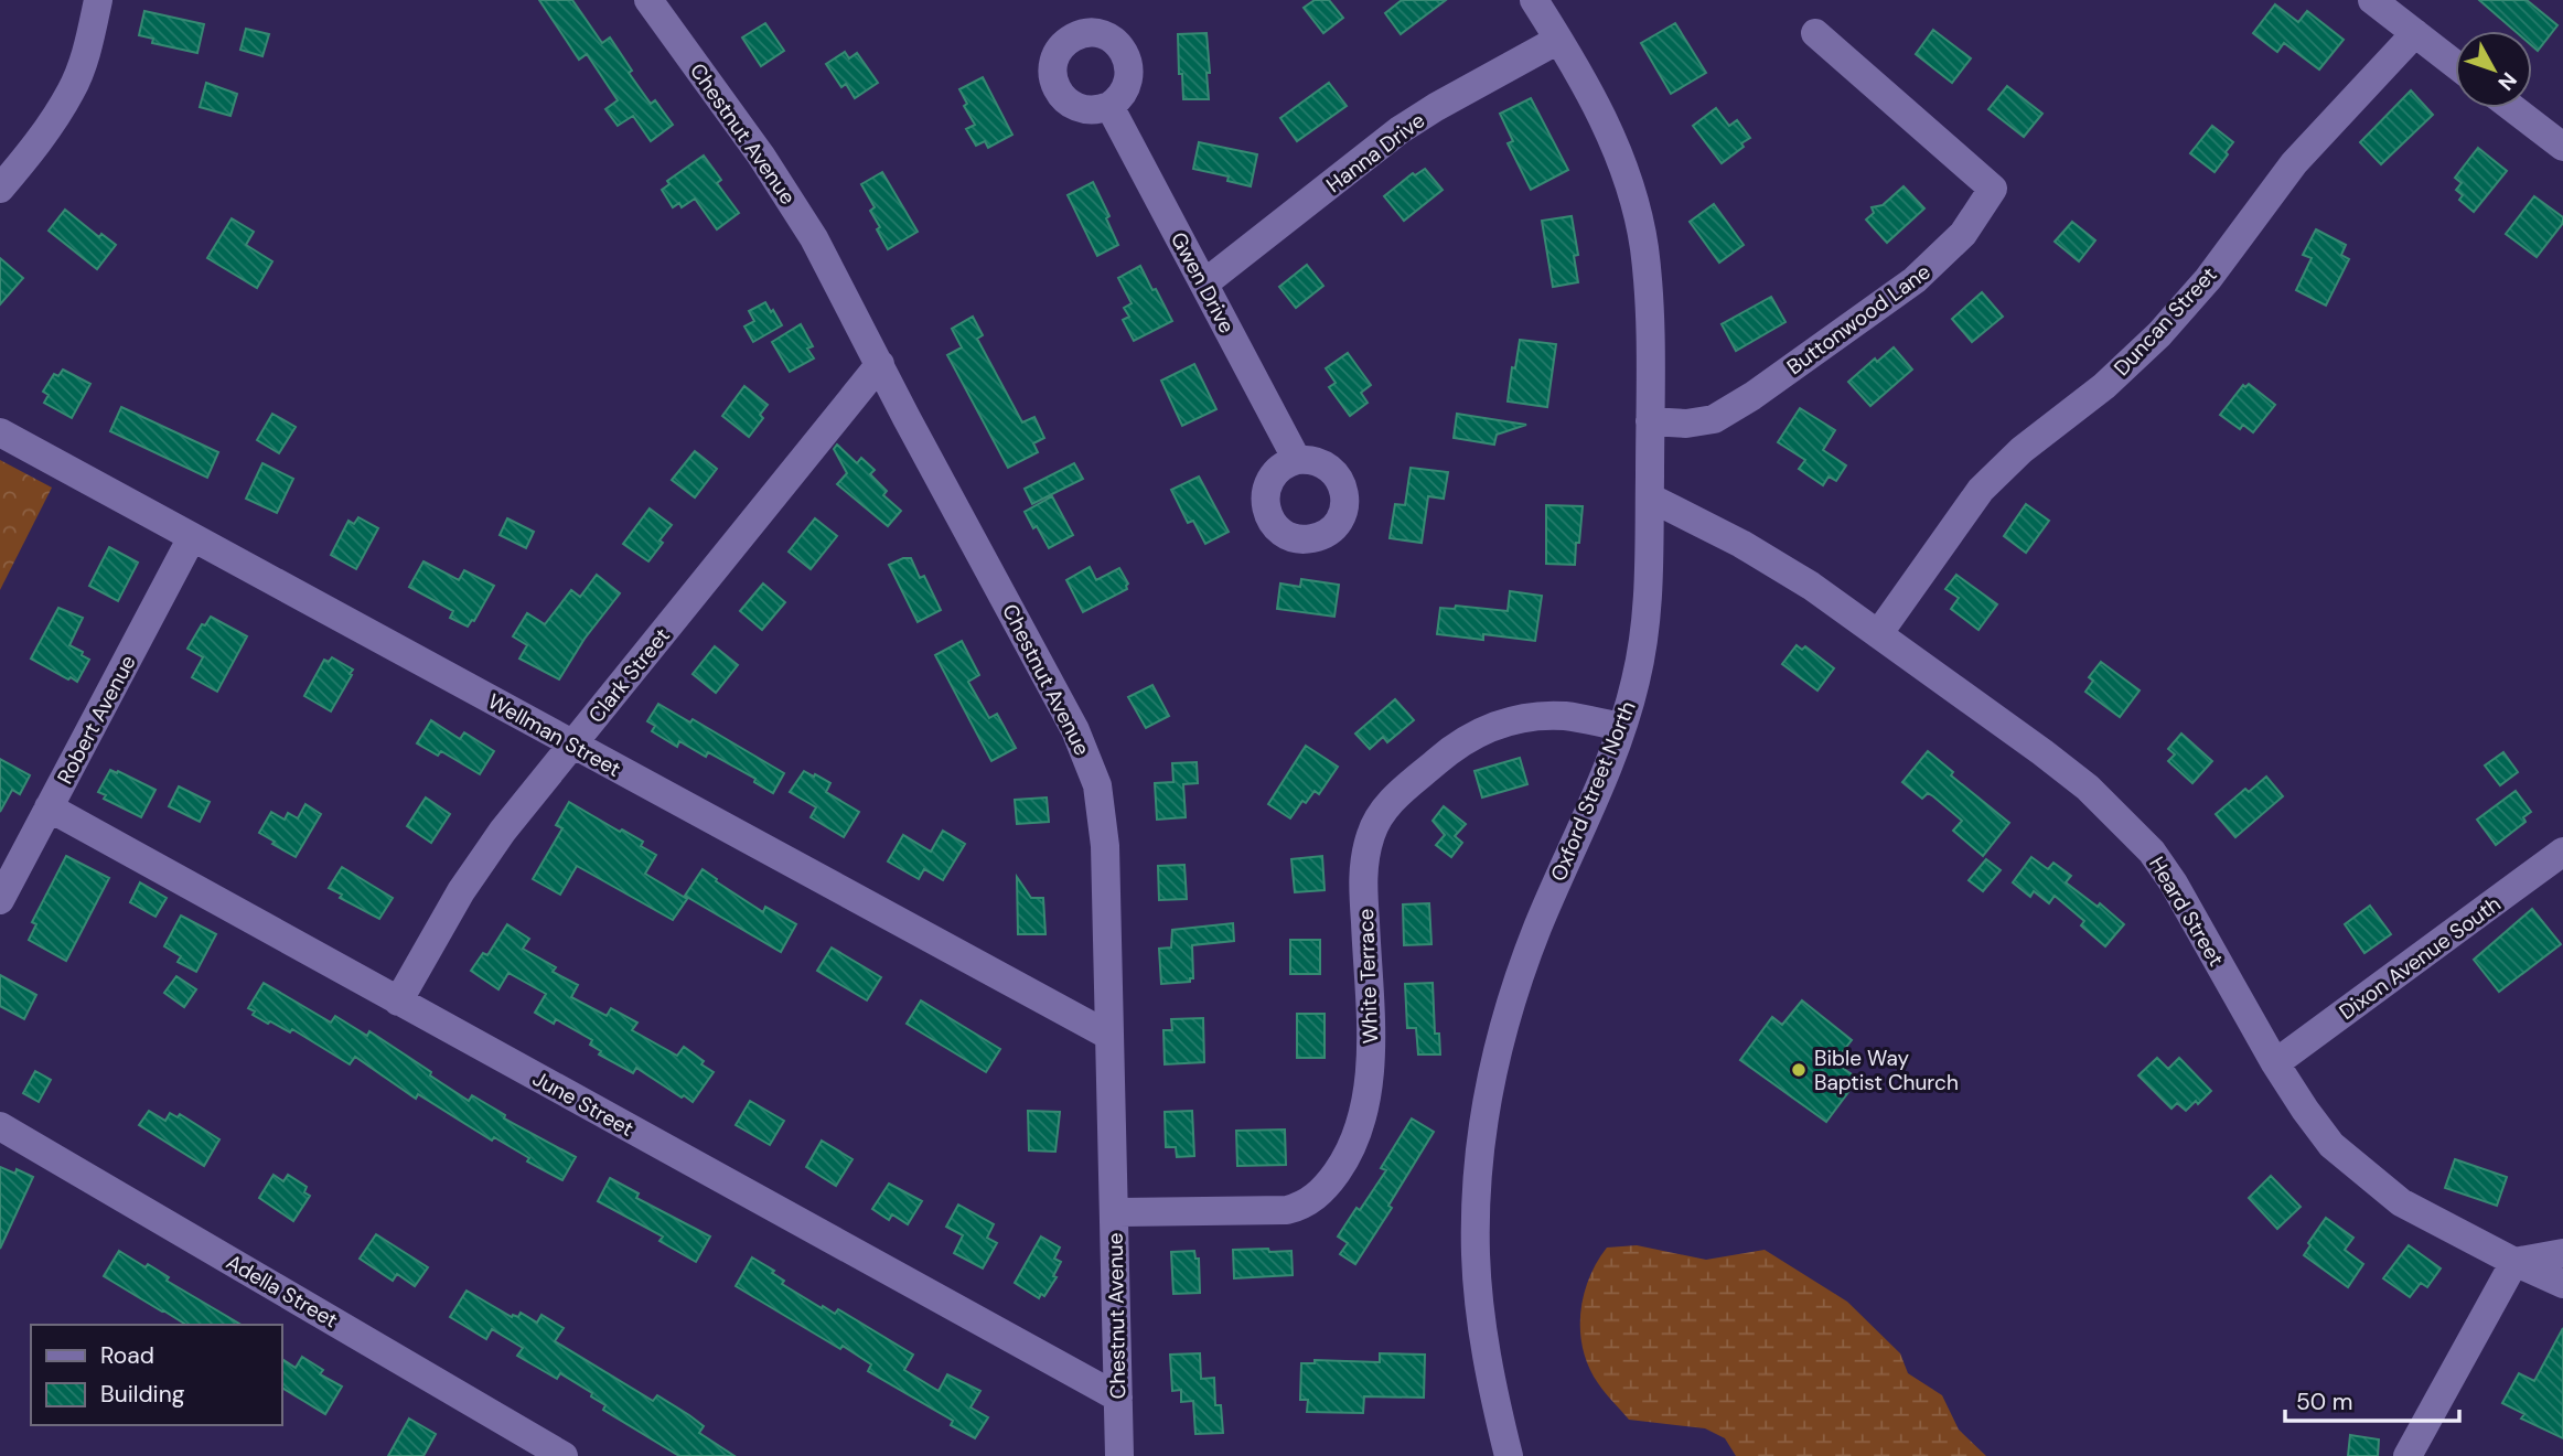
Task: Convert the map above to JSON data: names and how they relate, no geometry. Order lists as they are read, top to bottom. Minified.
{"streets":{"street":["Chestnut Avenue","Hanna Drive","Gwen Drive","Buttonwood Lane","Duncan Street","Clark Street","Robert Avenue","Wellman Street","Oxford Street North","Heard Street","Dixon Avenue South","White Terrace","June Street","Adella Street"]},"crossings":[["Chestnut Avenue","Clark Street"],["Chestnut Avenue","Wellman Street"],["Chestnut Avenue","White Terrace"],["Chestnut Avenue","June Street"],["Hanna Drive","Gwen Drive"],["Hanna Drive","Oxford Street North"],["Buttonwood Lane","Oxford Street North"],["Duncan Street","Heard Street"],["Clark Street","Wellman Street"],["Clark Street","June Street"],["Robert Avenue","Wellman Street"],["Robert Avenue","June Street"],["Oxford Street North","Heard Street"],["Oxford Street North","White Terrace"],["Heard Street","Dixon Avenue South"]],"places":["Bible Way Baptist Church"],"legend":["Road","Building"],"scale_bar":"50 m","north":"bottom right"}
